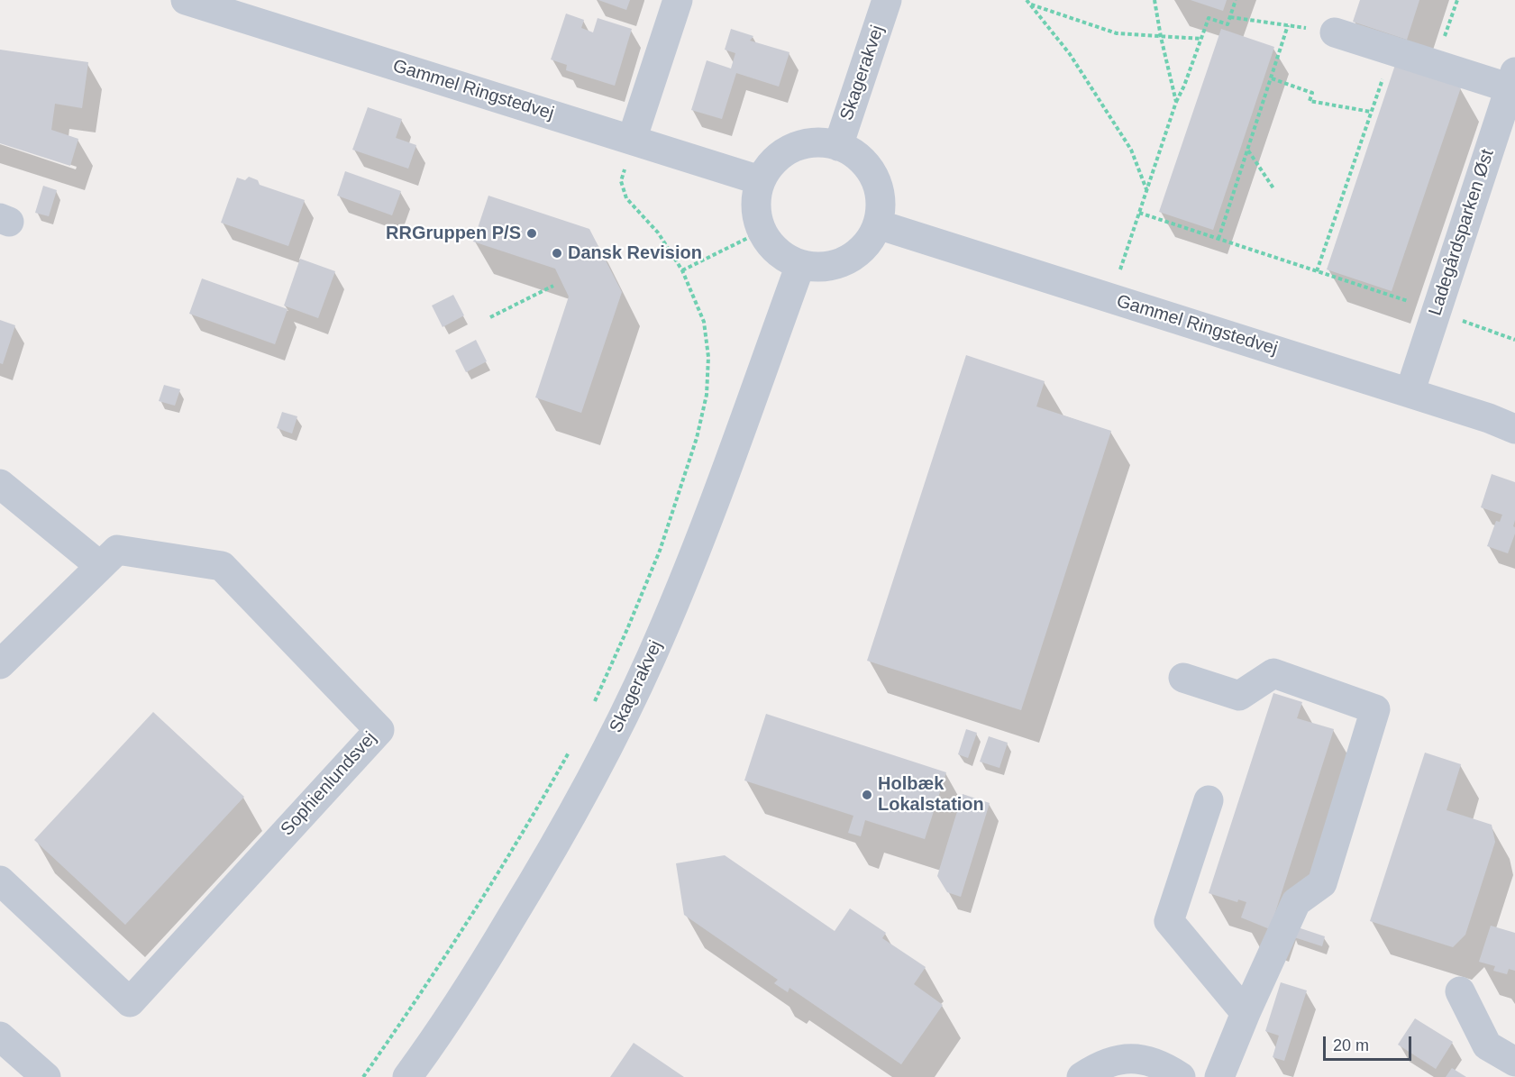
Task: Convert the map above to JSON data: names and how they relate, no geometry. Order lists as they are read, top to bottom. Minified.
{"streets":{"street":["Skagerakvej","Gammel Ringstedvej","Ladegårdsparken Øst","Sophienlundsvej"]},"crossings":[["Skagerakvej","Gammel Ringstedvej"],["Gammel Ringstedvej","Ladegårdsparken Øst"]],"places":["RRGruppen P/S","Dansk Revision","Holbæk Lokalstation"],"scale_bar":"20 m"}
